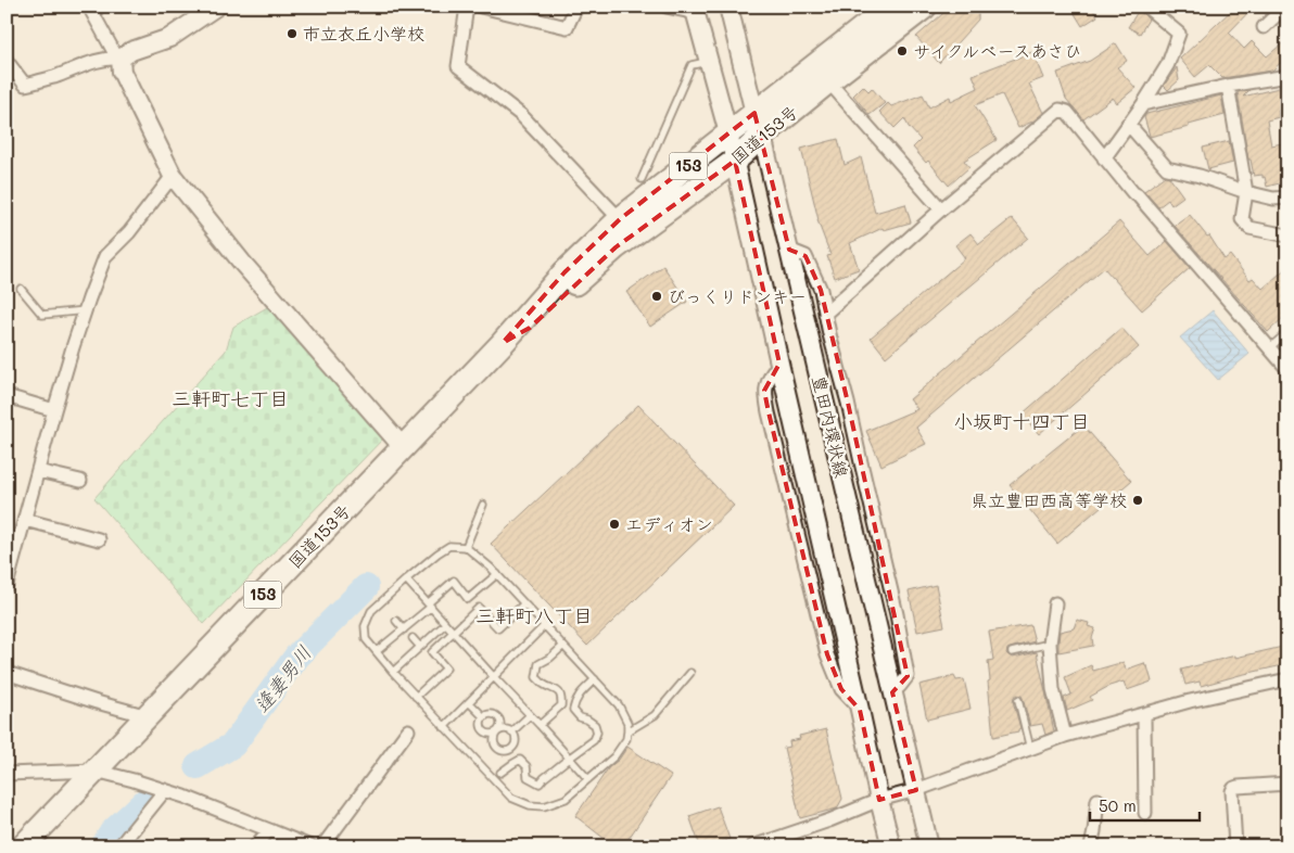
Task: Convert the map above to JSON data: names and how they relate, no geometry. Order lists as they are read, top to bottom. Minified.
{"streets":{"highway":["国道153号","153"],"street":["豊田内環状線"]},"crossings":[["国道153号","豊田内環状線"]],"districts":["三軒町七丁目","小坂町十四丁目","三軒町八丁目"],"water":["逢妻男川"],"places":["市立衣丘小学校","サイクルベースあさひ","びっくりドンキー","県立豊田西高等学校","エディオン"],"scale_bar":"50 m"}
